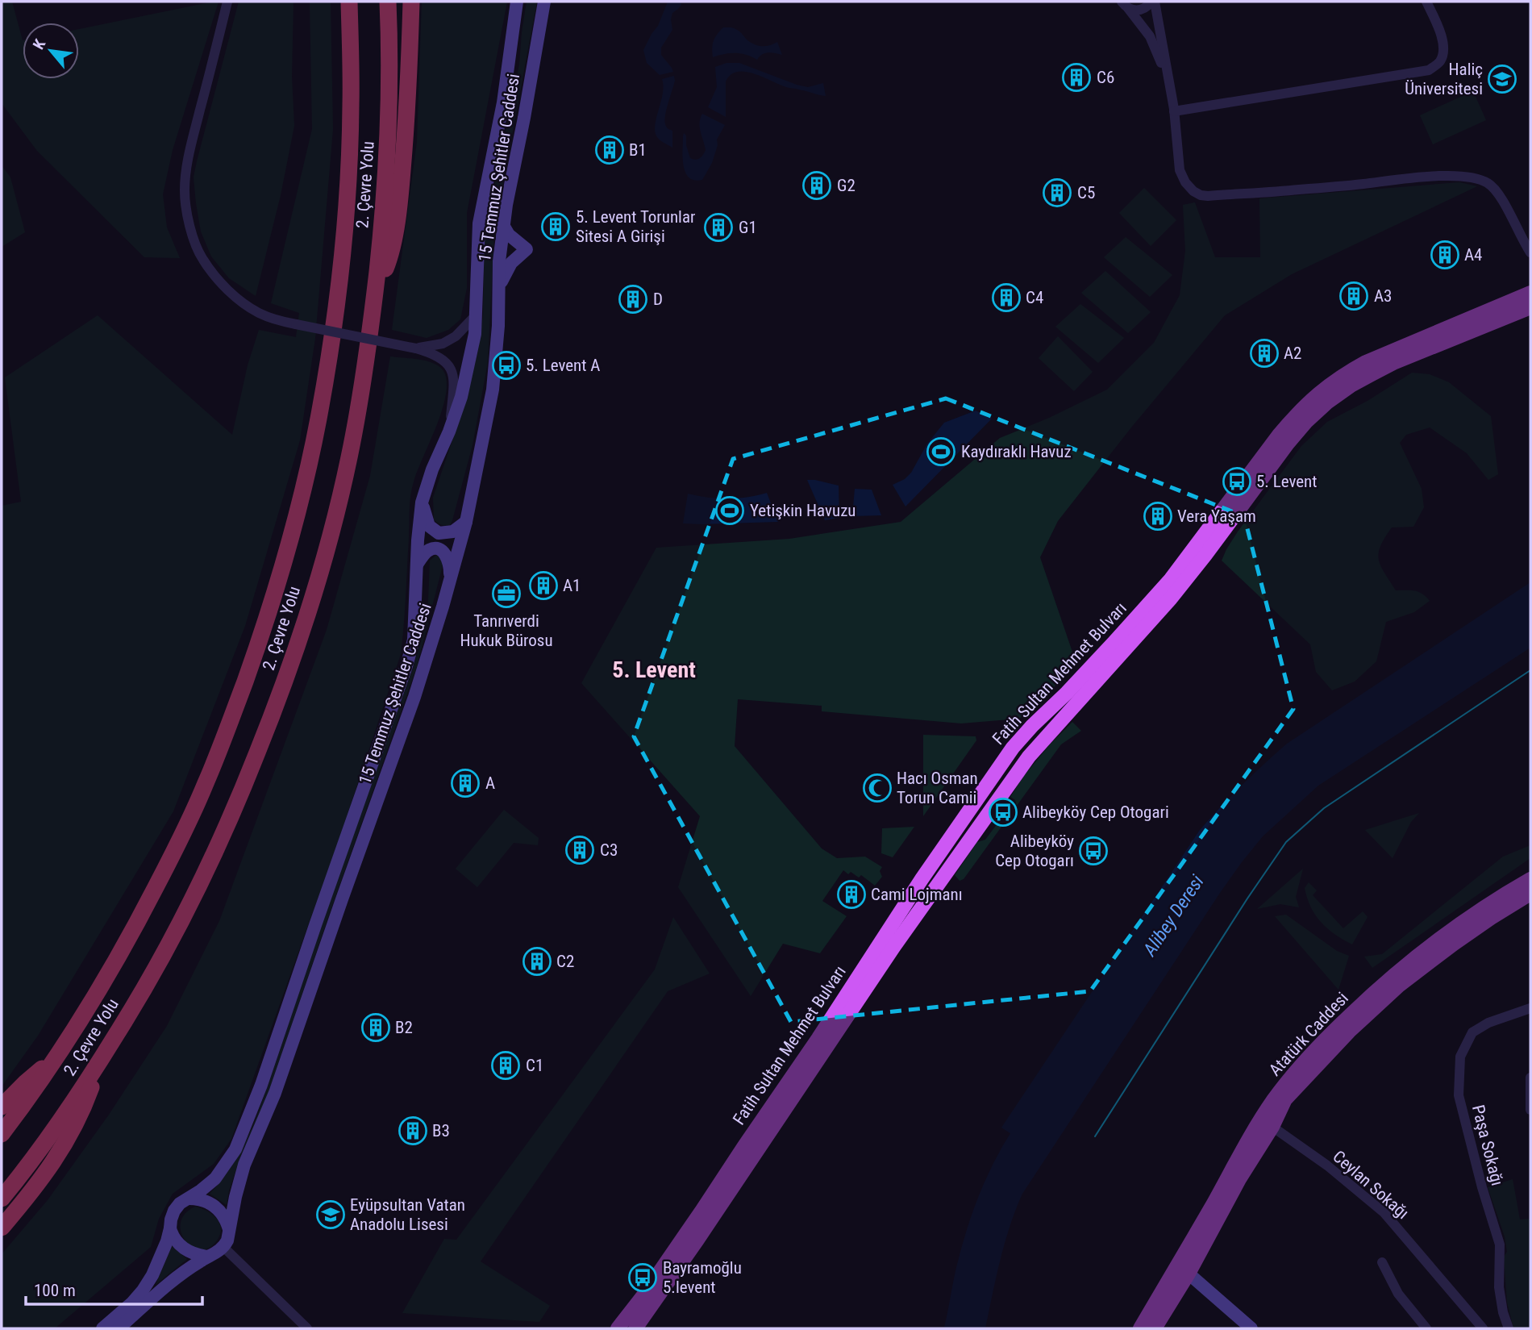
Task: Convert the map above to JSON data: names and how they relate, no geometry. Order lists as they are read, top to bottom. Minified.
{"streets":{"highway":["2. Çevre Yolu"],"main road":["15 Temmuz Şehitler Caddesi","Fatih Sultan Mehmet Bulvarı","Atatürk Caddesi"],"street":["Paşa Sokağı","Ceylan Sokağı"]},"crossings":[["Atatürk Caddesi","Ceylan Sokağı"]],"districts":["5. Levent"],"water":["Alibey Deresi"],"places":{"building":["C6","B1","G2","C5","5. Levent Torunlar Sitesi A Girişi","G1","A4","A3","C4","D","A2","Vera Yaşam","A1","A","C3","Cami Lojmanı","C2","B2","C1","B3"],"school or university":["Haliç Üniversitesi","Eyüpsultan Vatan Anadolu Lisesi"],"bus stop":["5. Levent A","5. Levent","Alibeyköy Cep Otogari","Alibeyköy Cep Otogarı","Bayramoğlu 5.levent"],"sports":["Kaydıraklı Havuz","Yetişkin Havuzu"],"office":["Tanrıverdi Hukuk Bürosu"],"mosque":["Hacı Osman Torun Camii"]},"scale_bar":"100 m","north":"top left"}
